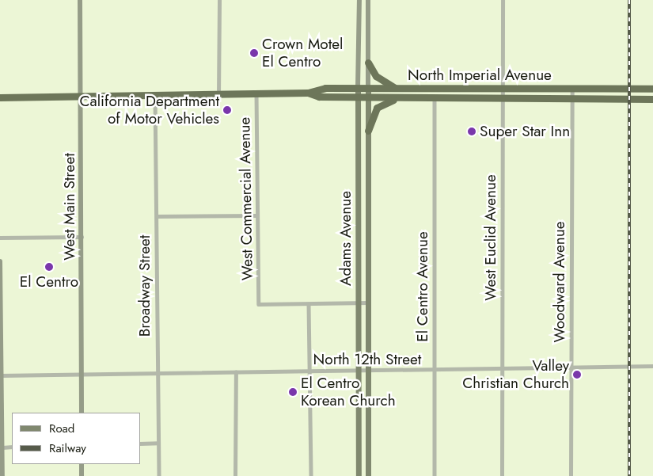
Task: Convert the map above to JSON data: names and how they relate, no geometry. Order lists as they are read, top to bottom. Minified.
{"streets":{"highway":["North Imperial Avenue"],"main road":["Adams Avenue"],"street":["West Commercial Avenue","West Main Street","West Euclid Avenue","Woodward Avenue","Broadway Street","El Centro Avenue","North 12th Street"]},"crossings":[["North Imperial Avenue","West Commercial Avenue"],["North Imperial Avenue","West Main Street"],["North Imperial Avenue","West Euclid Avenue"],["North Imperial Avenue","Adams Avenue"],["North Imperial Avenue","Woodward Avenue"],["North Imperial Avenue","Broadway Street"],["North Imperial Avenue","El Centro Avenue"],["West Main Street","North 12th Street"],["West Euclid Avenue","North 12th Street"],["Adams Avenue","North 12th Street"],["Woodward Avenue","North 12th Street"],["Broadway Street","North 12th Street"],["El Centro Avenue","North 12th Street"]],"places":["Crown Motel El Centro","California Department of Motor Vehicles","Super Star Inn","El Centro","Valley Christian Church","El Centro Korean Church"],"legend":["Road","Railway"]}
